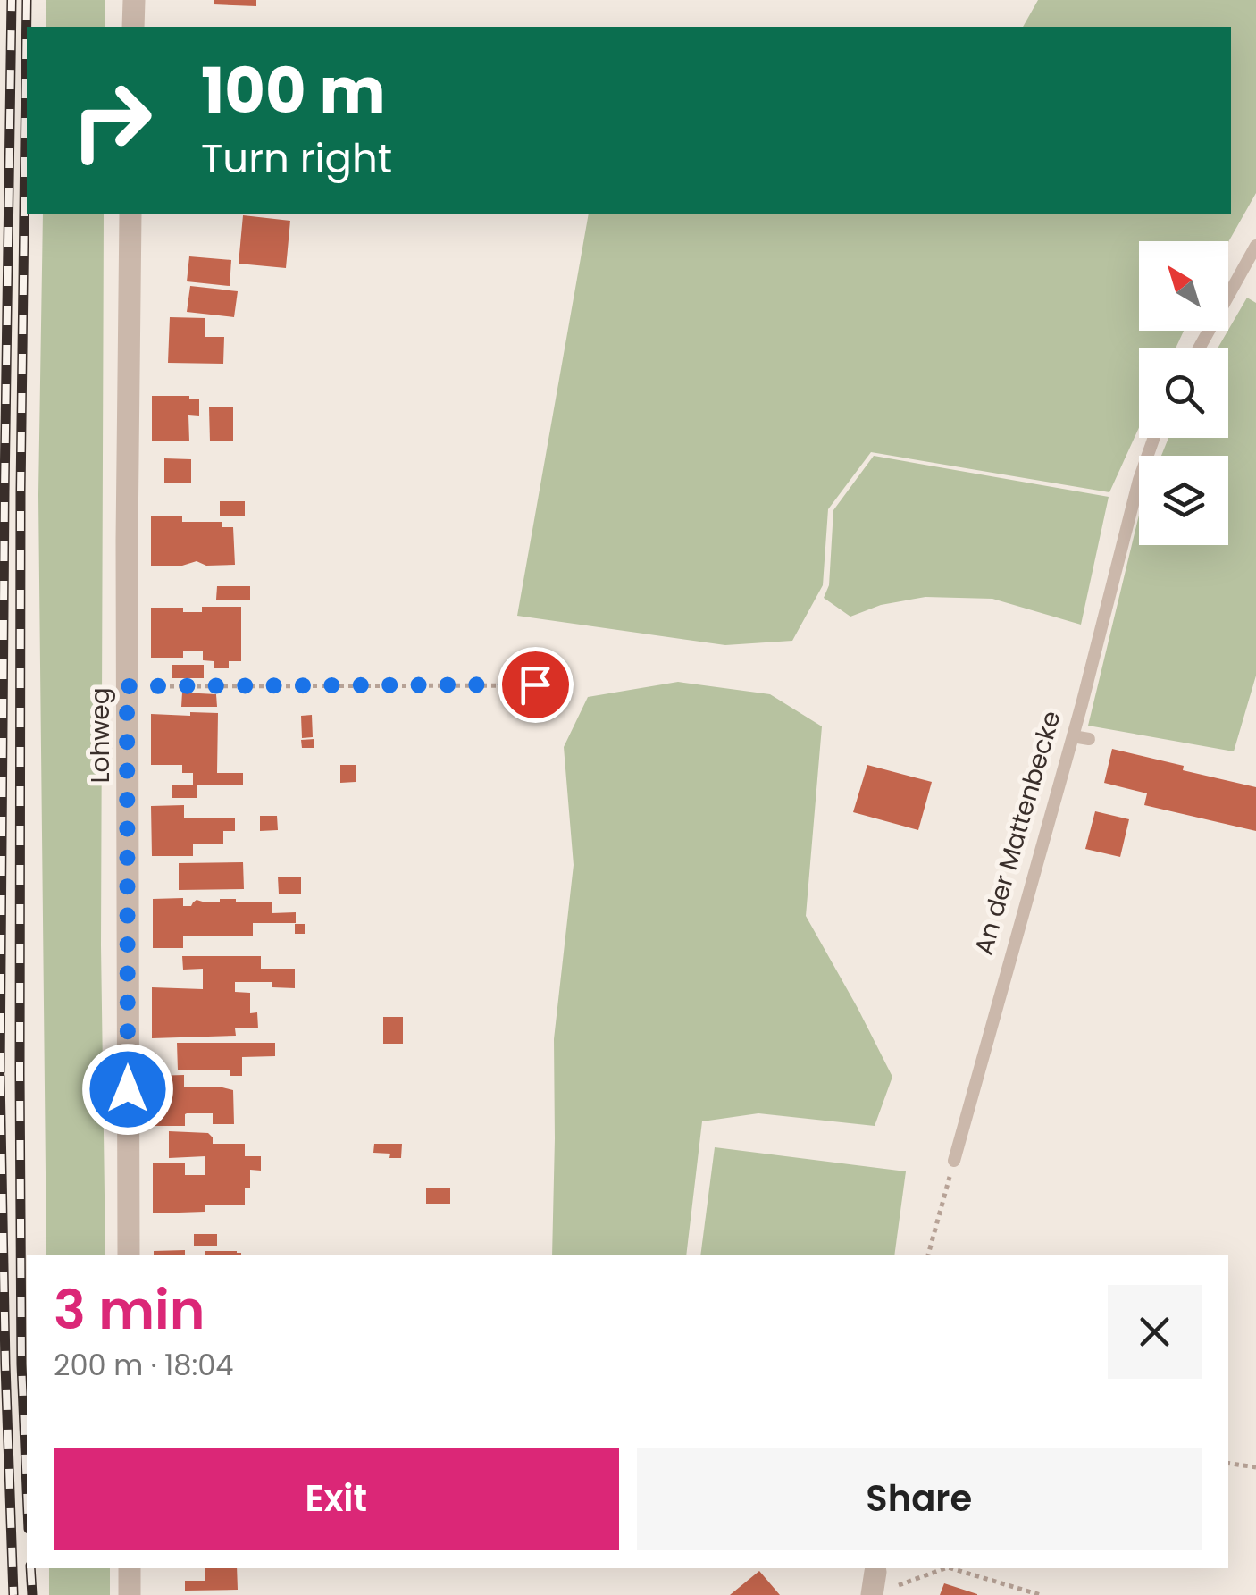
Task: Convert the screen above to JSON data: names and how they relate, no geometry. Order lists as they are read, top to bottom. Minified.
{"streets":{"street":["Lohweg"],"lane":["An der Mattenbecke"]},"north":"top left","page":{"turn":["100 m","Turn right"],"heading":["3 min","200 m · 18:04"],"buttons":["Exit","Share"]}}
